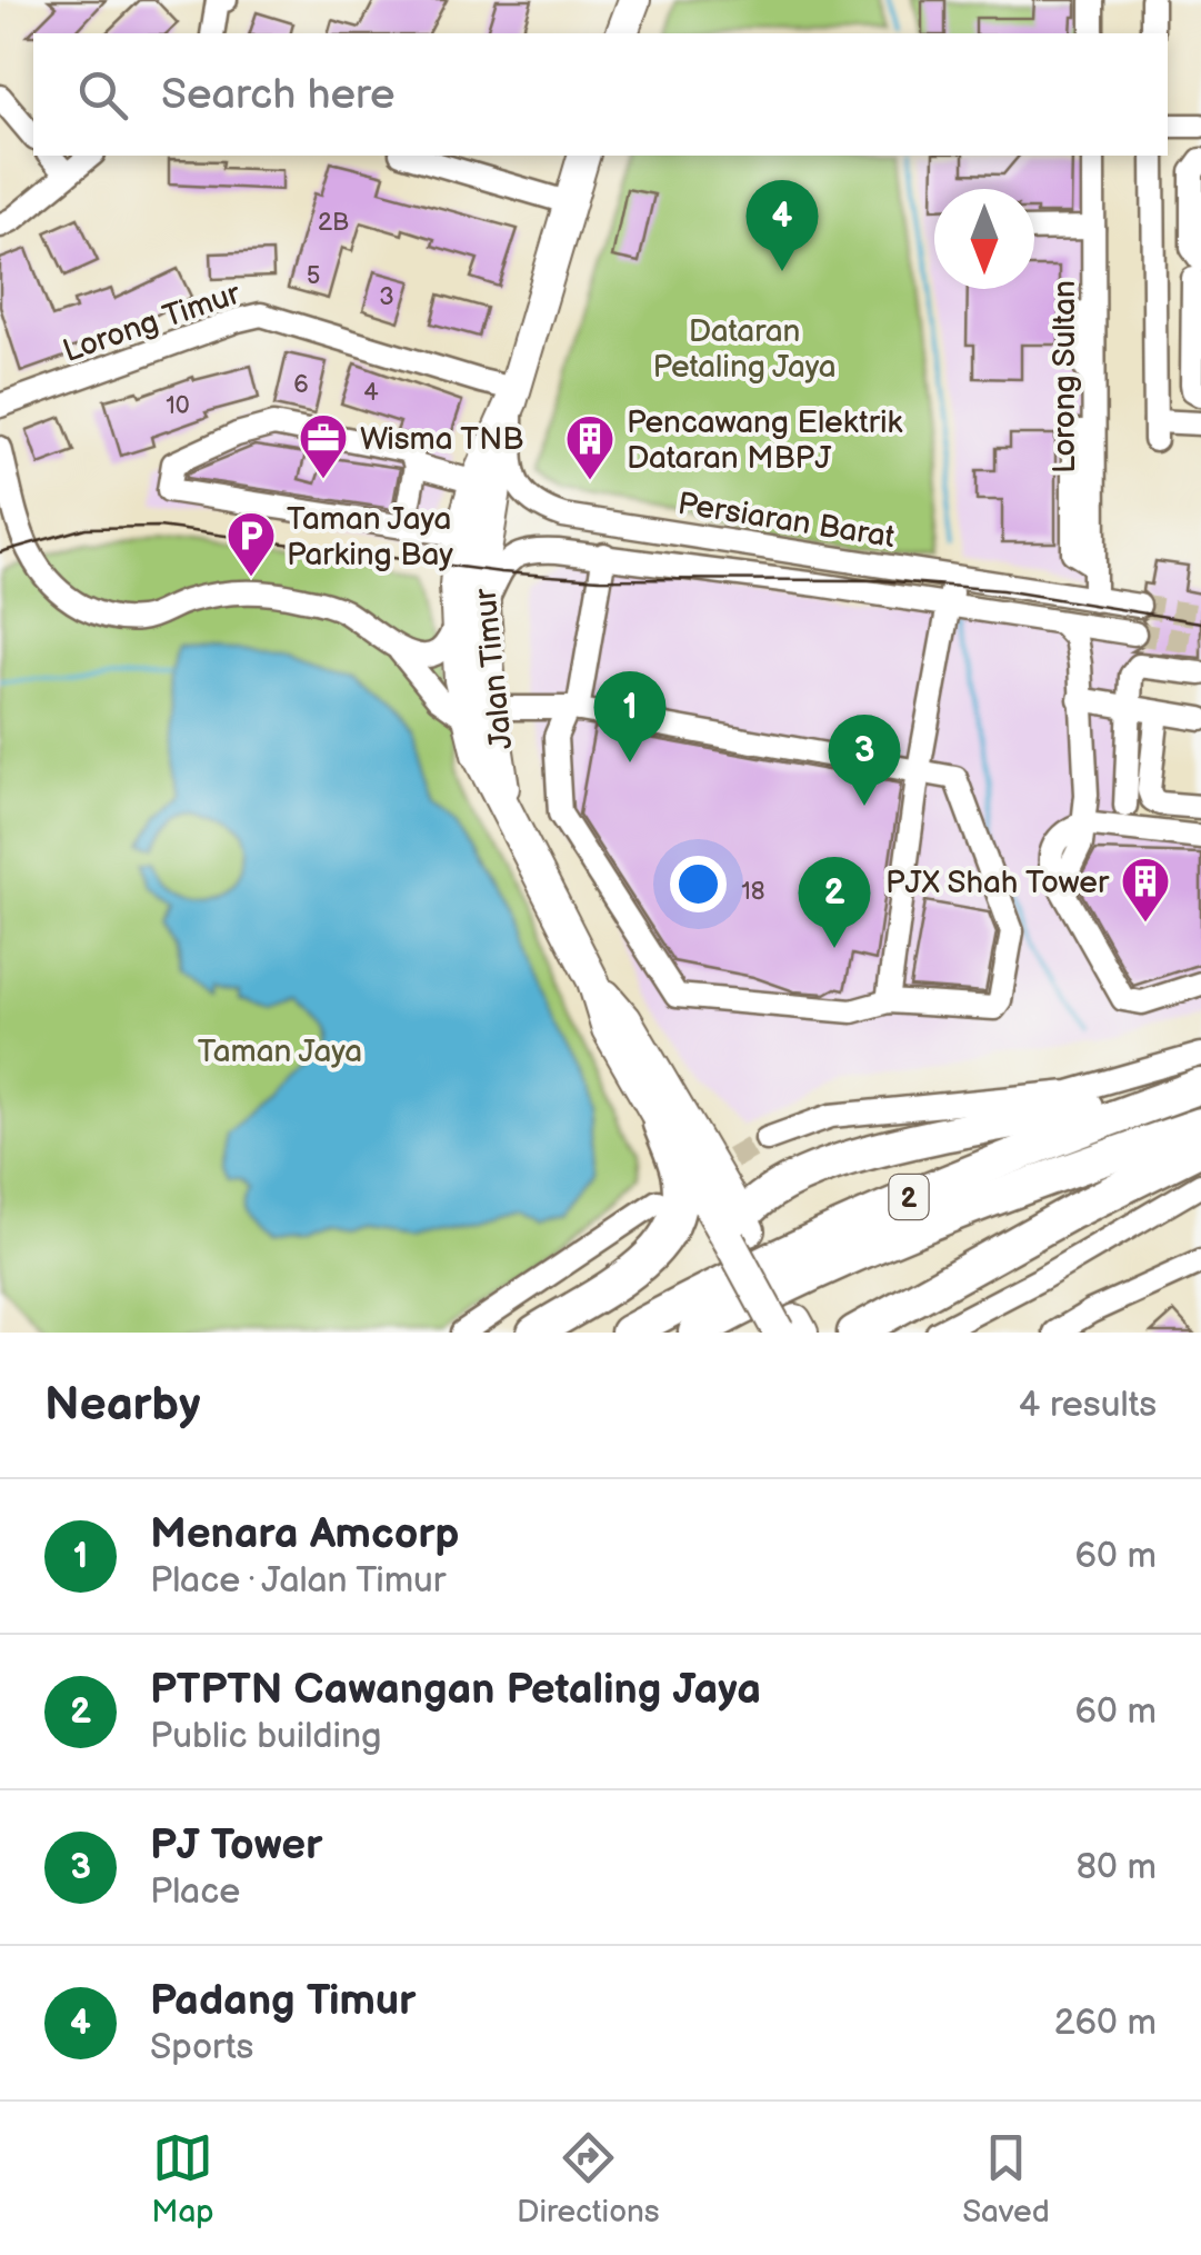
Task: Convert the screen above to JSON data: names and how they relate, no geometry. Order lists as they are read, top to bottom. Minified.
{"streets":{"highway":["2"],"main road":["Jalan Timur"],"street":["Lorong Timur","Lorong Sultan","Persiaran Barat"]},"crossings":[["Lorong Timur","Persiaran Barat"],["Lorong Timur","Jalan Timur"],["Lorong Sultan","Persiaran Barat"],["Persiaran Barat","Jalan Timur"]],"parks":["Dataran Petaling Jaya","Taman Jaya"],"places":{"office":["Wisma TNB"],"building":["Pencawang Elektrik Dataran MBPJ","PJX Shah Tower"],"parking":["Taman Jaya Parking Bay"]},"house_numbers":["2B","5","3","6","4","10","18"],"north":"bottom","page":{"search":"Search here","pins":["4","1","3","2"],"heading":["Nearby","4 results"],"list":[{"mark":"1","name":"Menara Amcorp","note":"Place · Jalan Timur","value":"60 m"},{"mark":"2","name":"PTPTN Cawangan Petaling Jaya","note":"Public building","value":"60 m"},{"mark":"3","name":"PJ Tower","note":"Place","value":"80 m"},{"mark":"4","name":"Padang Timur","note":"Sports","value":"260 m"}],"nav":["Map","Directions","Saved"]}}
